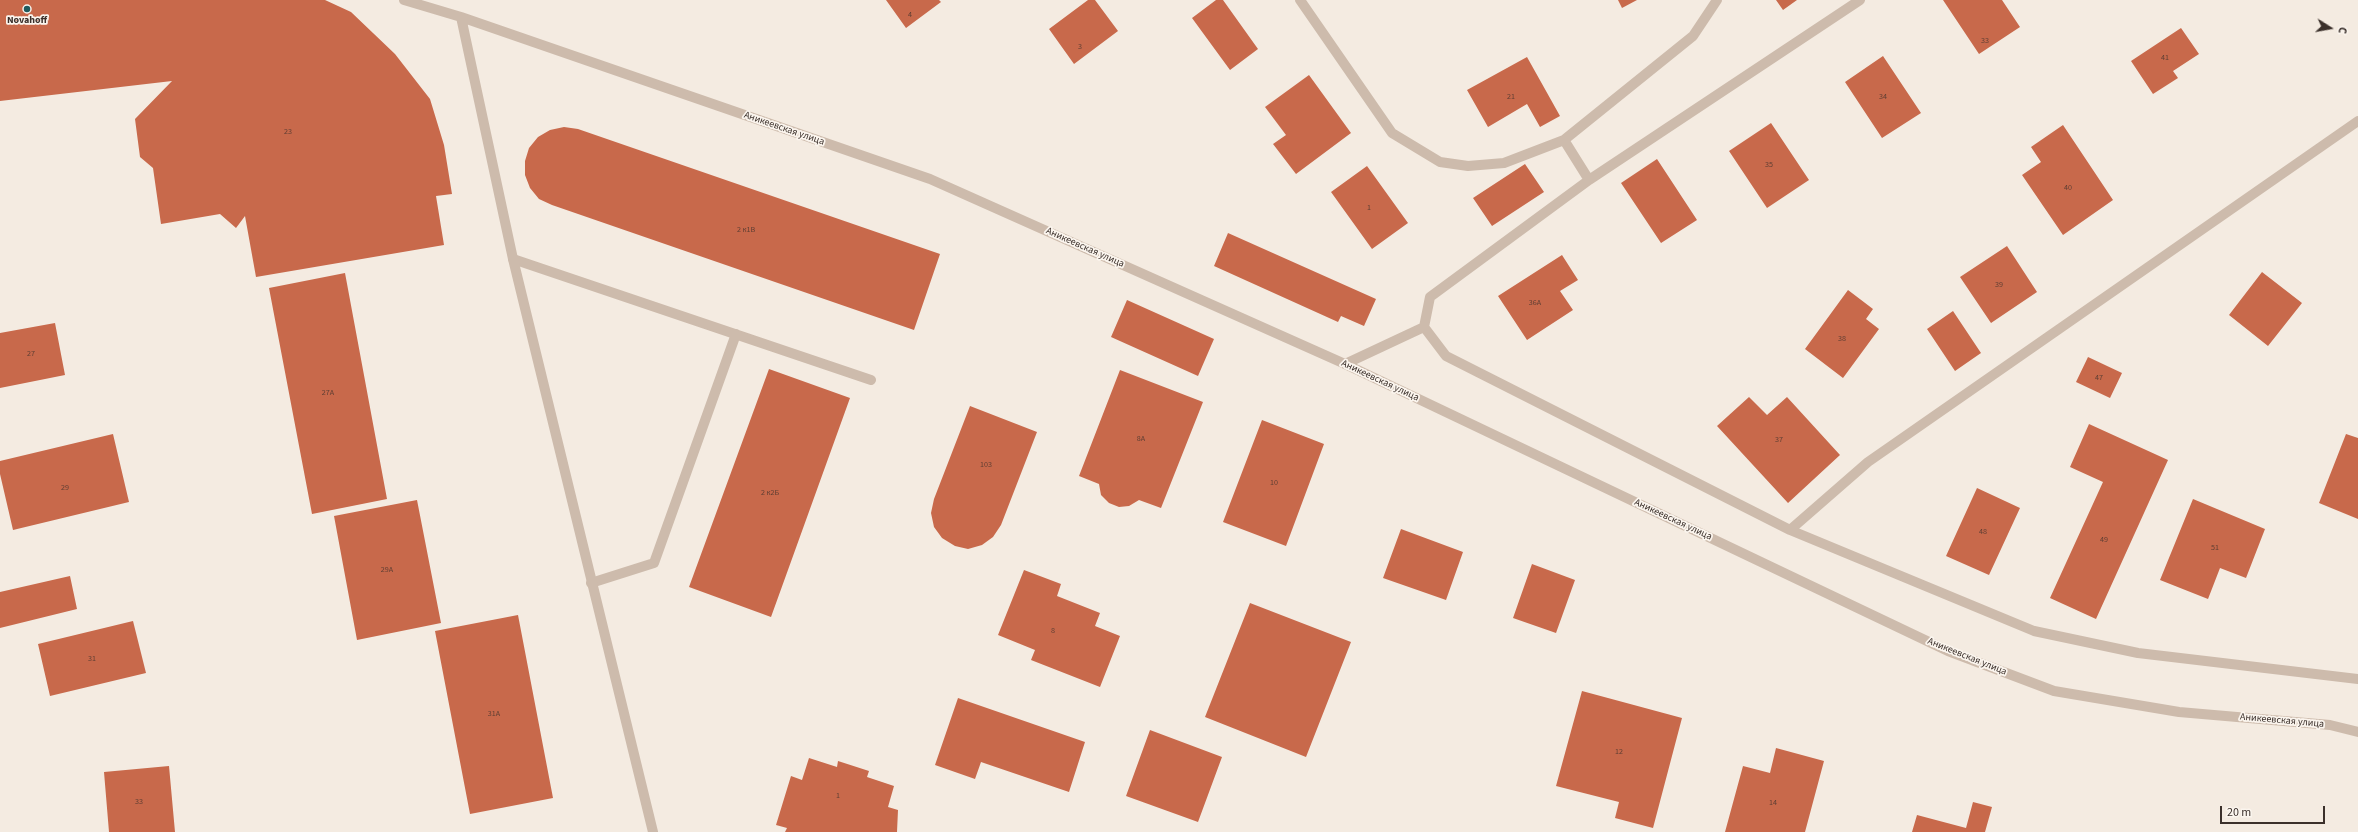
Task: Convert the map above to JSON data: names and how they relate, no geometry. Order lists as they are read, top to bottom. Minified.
{"streets":{"street":["Аникеевская улица"]},"places":["Novahoff"],"house_numbers":["4","33","3","41","21","34","23","35","40","1","2 к1В","39","36А","38","27","47","27А","8А","37","103","10","29","2 к2Б","48","49","51","29А","8","31","31А","12","1","33","14"],"scale_bar":"20 m","north":"right"}
